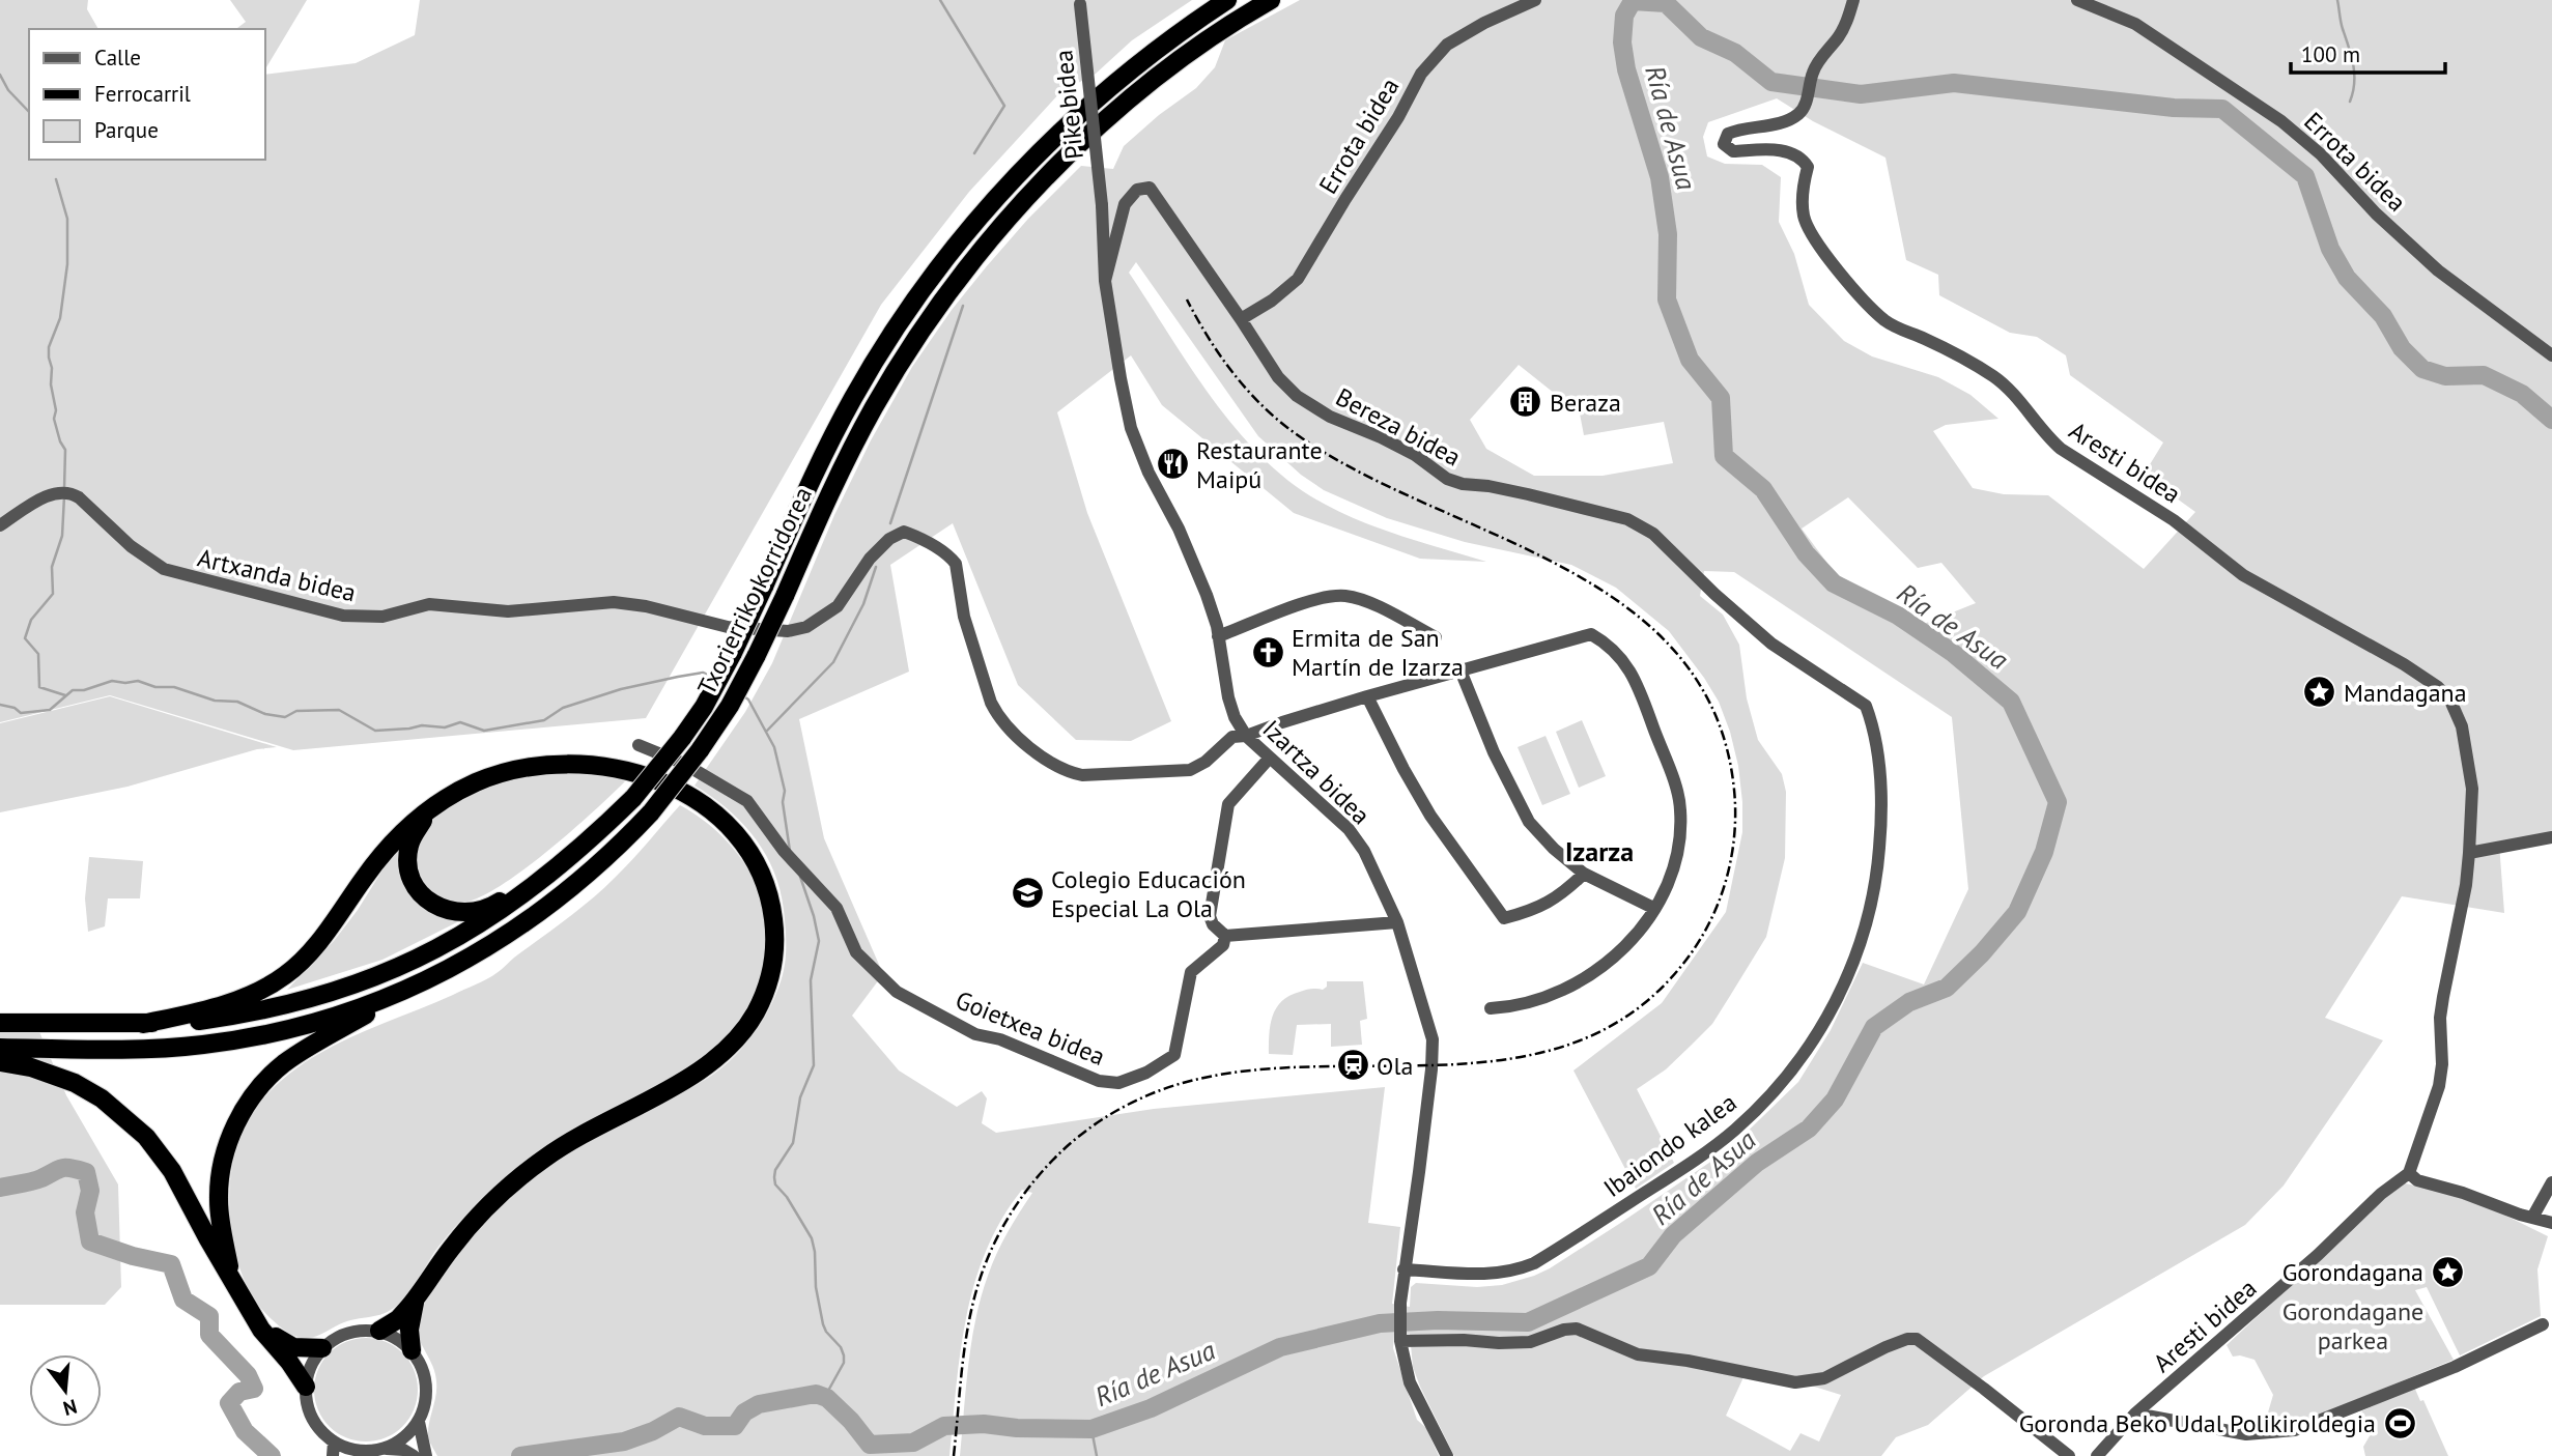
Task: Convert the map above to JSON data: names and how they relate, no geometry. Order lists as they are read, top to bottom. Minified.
{"streets":{"highway":["Txorierriko korridorea"],"street":["Pike bidea","Errota bidea","Bereza bidea","Aresti bidea","Artxanda bidea","Izartza bidea","Goietxea bidea","Ibaiondo kalea"]},"crossings":[["Pike bidea","Izartza bidea"],["Errota bidea","Bereza bidea"],["Bereza bidea","Izartza bidea"],["Bereza bidea","Ibaiondo kalea"],["Artxanda bidea","Izartza bidea"],["Izartza bidea","Ibaiondo kalea"]],"districts":["Izarza"],"water":["Ría de Asua"],"parks":["Gorondagane parkea"],"places":{"building":["Beraza"],"restaurant":["Restaurante Maipú"],"church":["Ermita de San Martín de Izarza"],"place":["Mandagana","Gorondagana"],"school or university":["Colegio Educación Especial La Ola"],"station":["Ola"],"sports":["Goronda Beko Udal Polikiroldegia"]},"legend":["Calle","Ferrocarril","Parque"],"scale_bar":"100 m","north":"bottom"}
